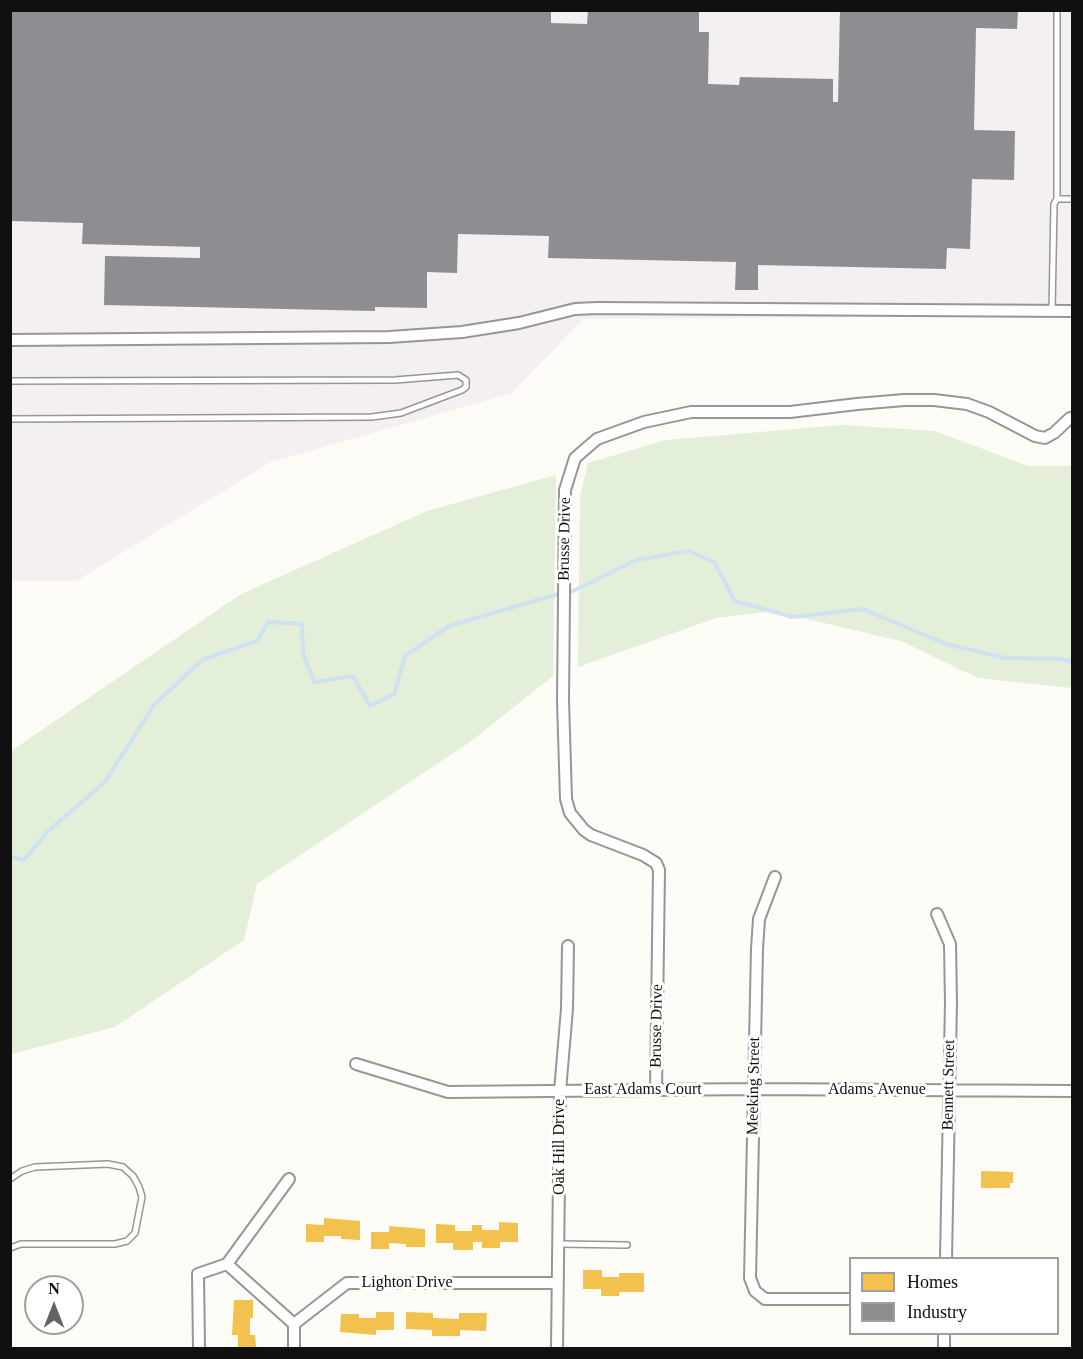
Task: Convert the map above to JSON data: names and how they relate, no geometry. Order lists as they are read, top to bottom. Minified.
{"streets":{"street":["Brusse Drive","Bennett Street","Meeking Street","East Adams Court","Adams Avenue","Oak Hill Drive","Lighton Drive"]},"crossings":[["Brusse Drive","East Adams Court"],["Bennett Street","Adams Avenue"],["Meeking Street","East Adams Court"],["Meeking Street","Adams Avenue"],["East Adams Court","Adams Avenue"],["East Adams Court","Oak Hill Drive"],["Oak Hill Drive","Lighton Drive"]],"legend":["Homes","Industry"],"north":"top"}
